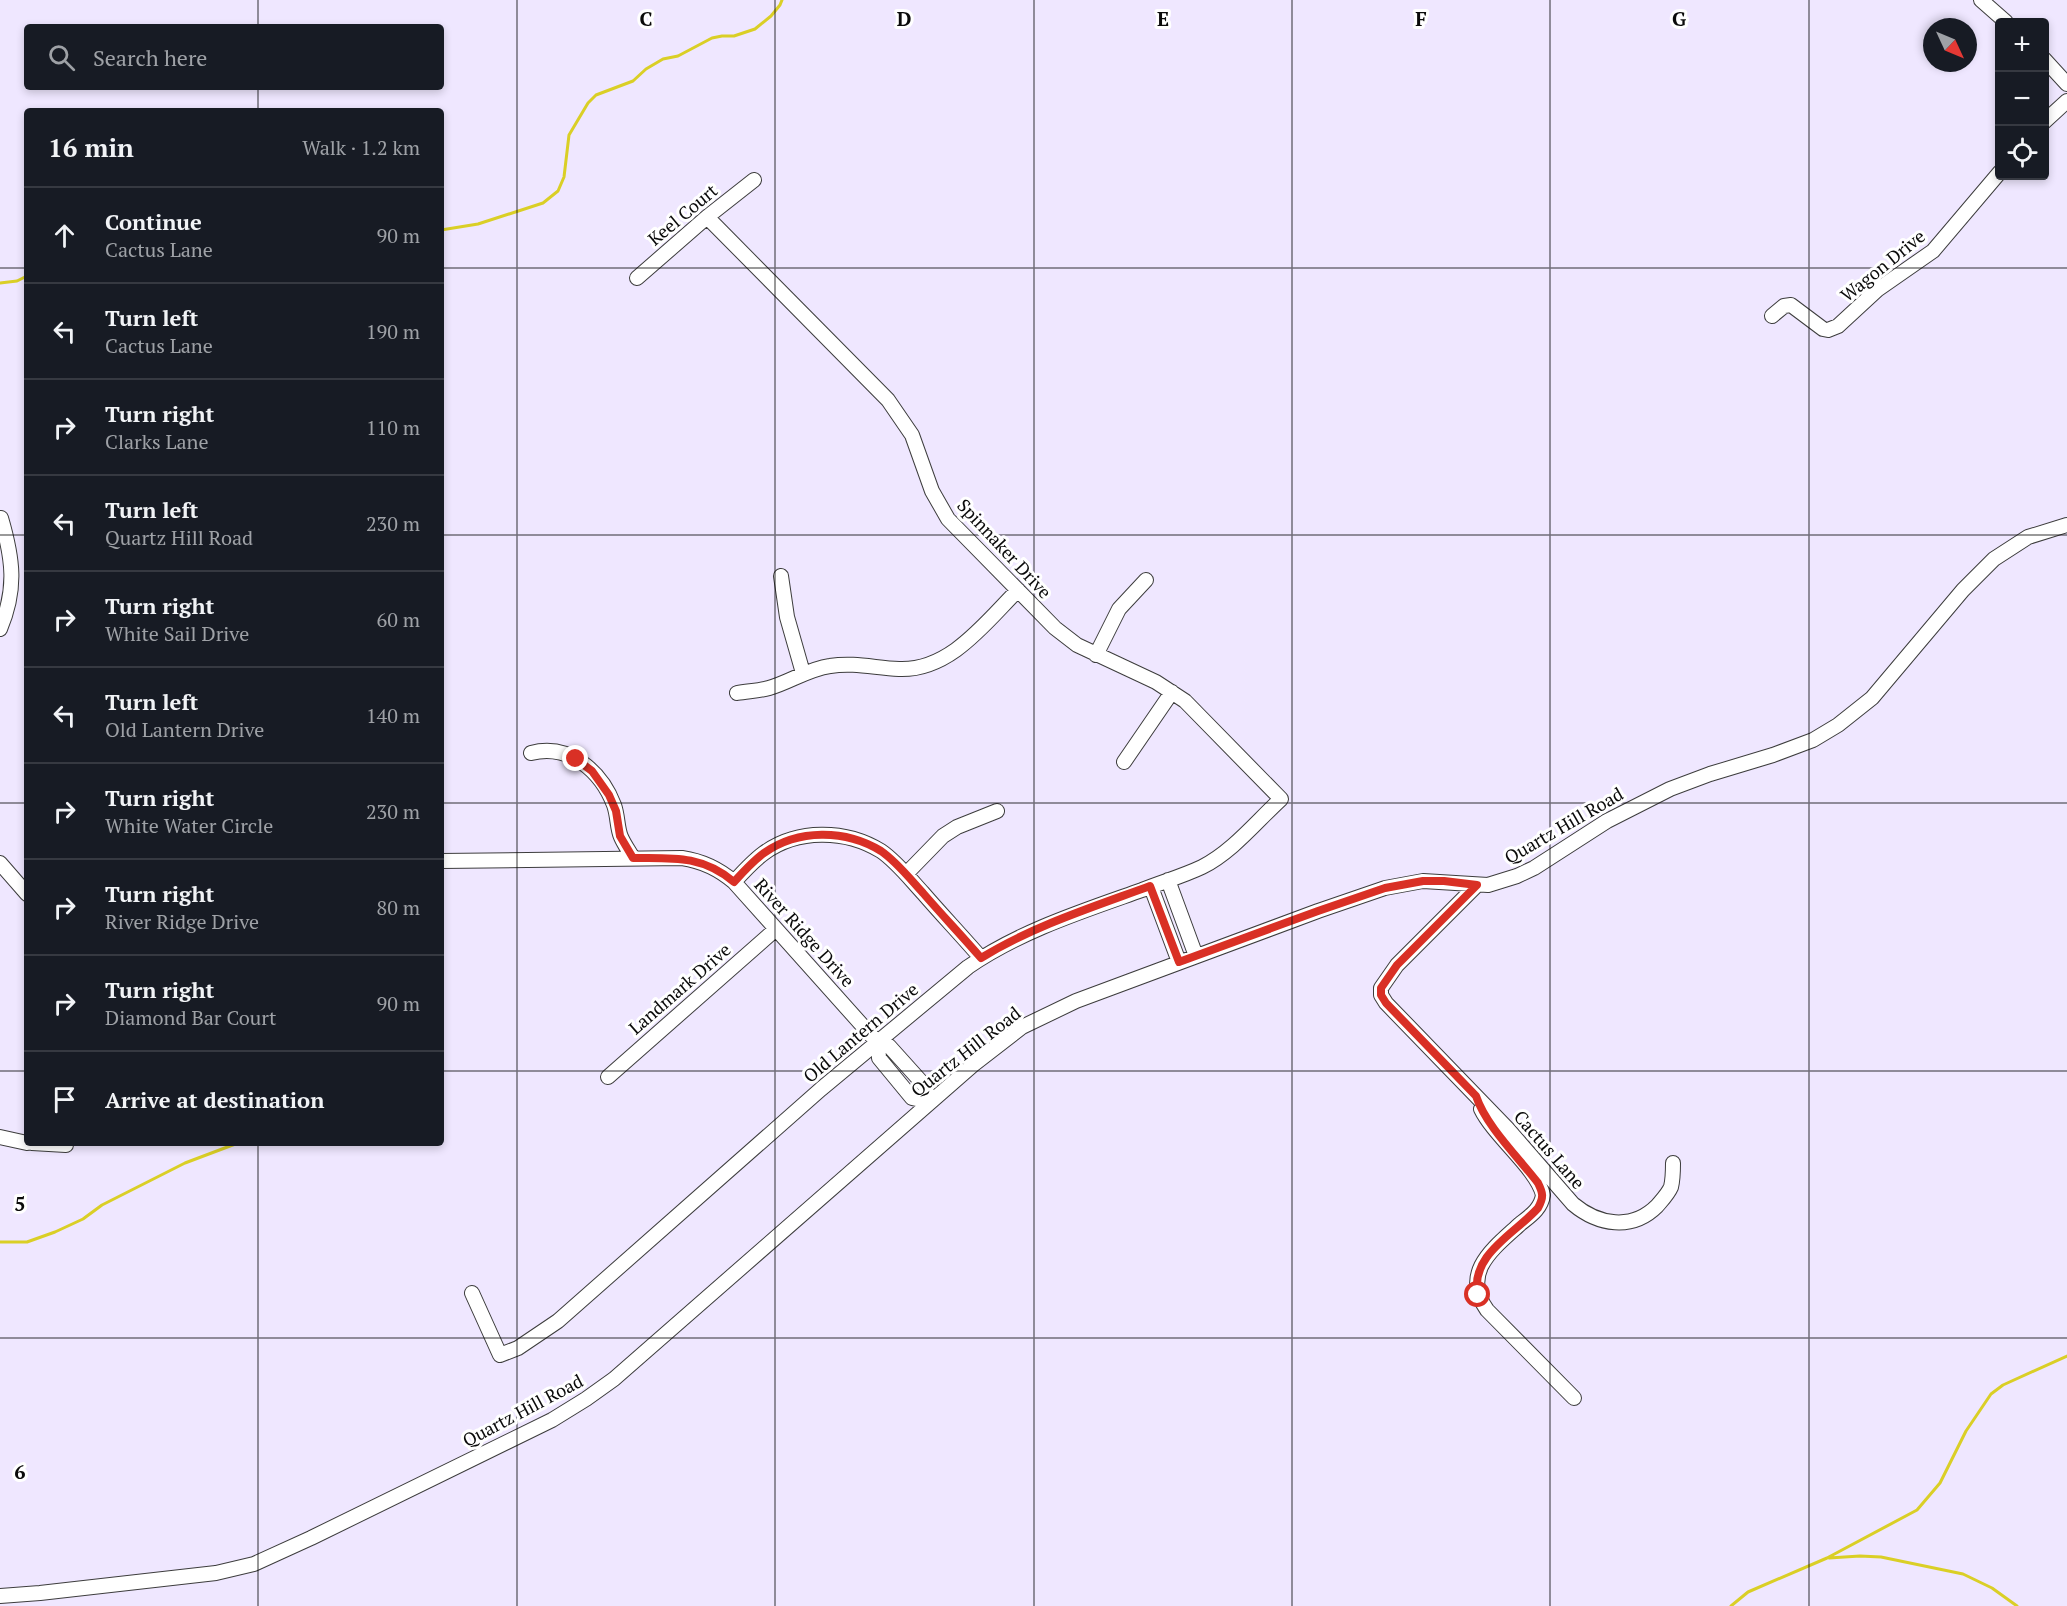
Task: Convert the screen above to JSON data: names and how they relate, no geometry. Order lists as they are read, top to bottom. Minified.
{"streets":{"street":["Keel Court","Wagon Drive","Spinnaker Drive","Quartz Hill Road","River Ridge Drive","Landmark Drive","Old Lantern Drive","Cactus Lane"]},"crossings":[["Keel Court","Spinnaker Drive"],["Spinnaker Drive","Old Lantern Drive"],["Quartz Hill Road","River Ridge Drive"],["Quartz Hill Road","Cactus Lane"],["River Ridge Drive","Landmark Drive"],["River Ridge Drive","Old Lantern Drive"]],"north":"bottom right","page":{"map_buttons":["+","−"],"search":"Search here","heading":["16 min","Walk · 1.2 km"],"list":[["Continue","Cactus Lane","90 m"],["Turn left","Cactus Lane","190 m"],["Turn right","Clarks Lane","110 m"],["Turn left","Quartz Hill Road","230 m"],["Turn right","White Sail Drive","60 m"],["Turn left","Old Lantern Drive","140 m"],["Turn right","White Water Circle","230 m"],["Turn right","River Ridge Drive","80 m"],["Turn right","Diamond Bar Court","90 m"],"Arrive at destination"]},"grid":{"columns":["C","D","E","F","G"],"rows":["5","6"]}}
